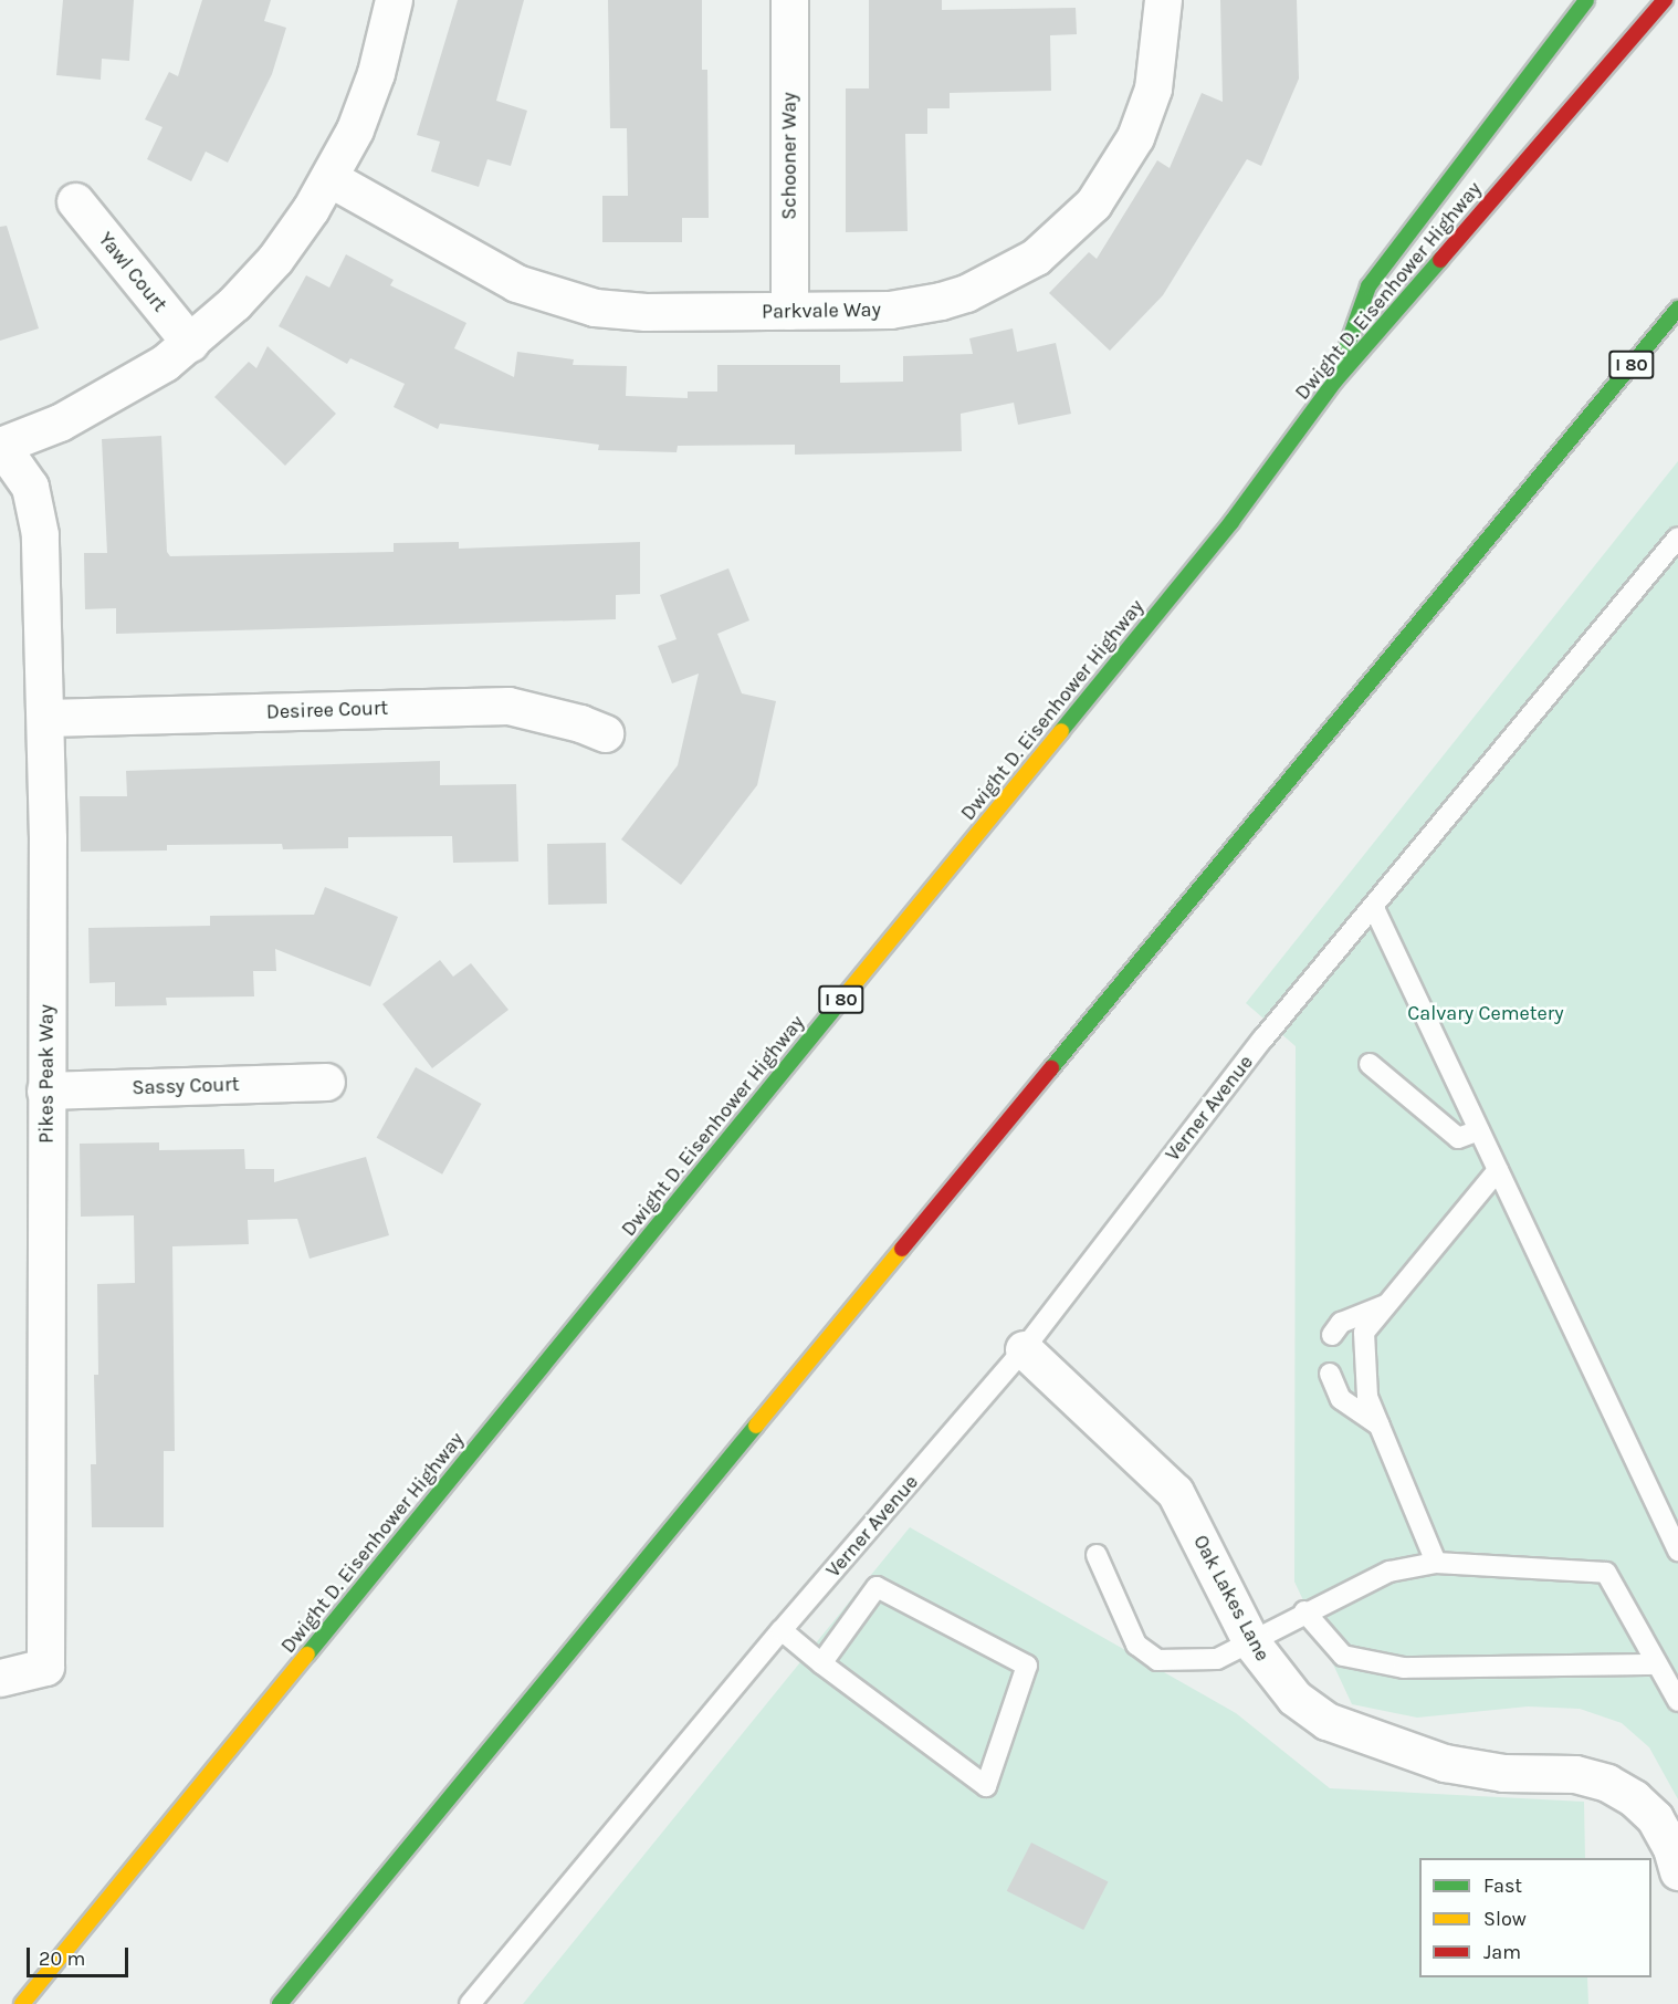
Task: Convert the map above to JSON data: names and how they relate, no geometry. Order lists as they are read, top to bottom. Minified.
{"streets":{"highway":["Dwight D. Eisenhower Highway","I 80"],"street":["Schooner Way","Yawl Court","Parkvale Way","Desiree Court","Pikes Peak Way","Sassy Court","Oak Lakes Lane"],"lane":["Verner Avenue"]},"crossings":[["Schooner Way","Parkvale Way"],["Desiree Court","Pikes Peak Way"],["Pikes Peak Way","Sassy Court"],["Verner Avenue","Oak Lakes Lane"]],"parks":["Calvary Cemetery"],"legend":["Fast","Slow","Jam"],"scale_bar":"20 m"}
